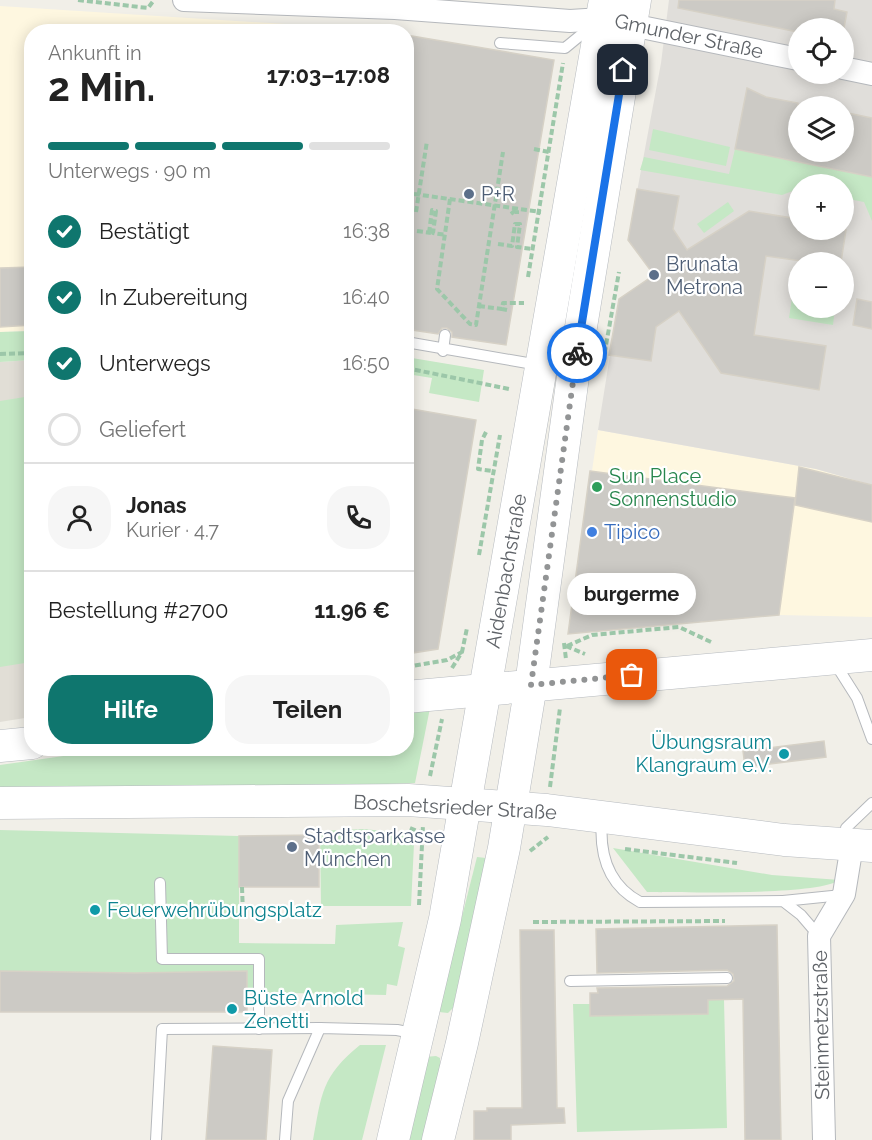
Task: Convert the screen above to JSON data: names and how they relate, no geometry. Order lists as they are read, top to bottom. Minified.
{"streets":{"main road":["Aidenbachstraße","Boschetsrieder Straße"],"street":["Gmunder Straße","Steinmetzstraße"]},"crossings":[["Gmunder Straße","Aidenbachstraße"],["Aidenbachstraße","Boschetsrieder Straße"],["Boschetsrieder Straße","Steinmetzstraße"]],"places":["P+R","Brunata Metrona","Sun Place Sonnenstudio","Tipico","burgerme","Übungsraum Klangraum e.V.","Stadtsparkasse München","Feuerwehrübungsplatz","Büste Arnold Zenetti"],"page":{"map_buttons":["+","−"],"heading":["2 Min.","Ankunft in","17:03–17:08"],"panel":["Jonas","Kurier · 4.7","Bestellung #2700","11.96 €"],"bar":"Unterwegs · 90 m","list":[["Bestätigt","16:38"],["In Zubereitung","16:40"],["Unterwegs","16:50"],"Geliefert"],"bubble":"burgerme","buttons":["Hilfe","Teilen"]}}
